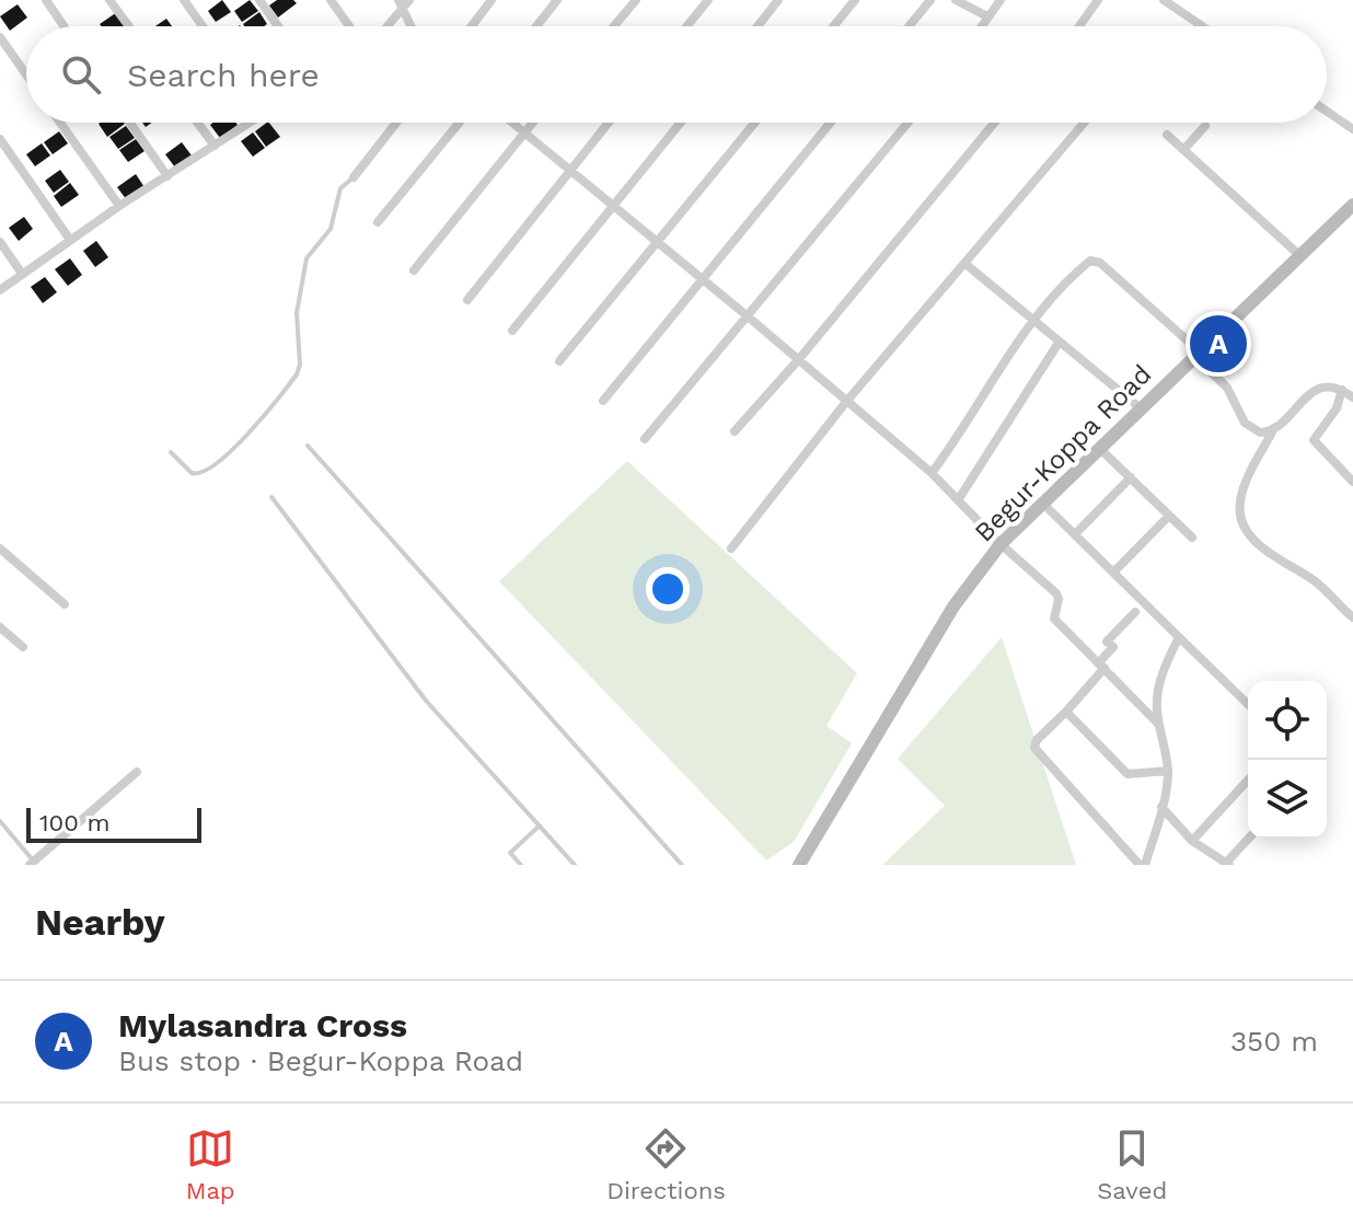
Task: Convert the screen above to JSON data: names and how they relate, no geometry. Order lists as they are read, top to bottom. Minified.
{"streets":{"main road":["Begur-Koppa Road"]},"scale_bar":"100 m","page":{"search":"Search here","pins":"A","scale":"100 m","heading":"Nearby","list":[{"mark":"A","name":"Mylasandra Cross","note":"Bus stop · Begur-Koppa Road","value":"350 m"}],"nav":["Map","Directions","Saved"]}}
